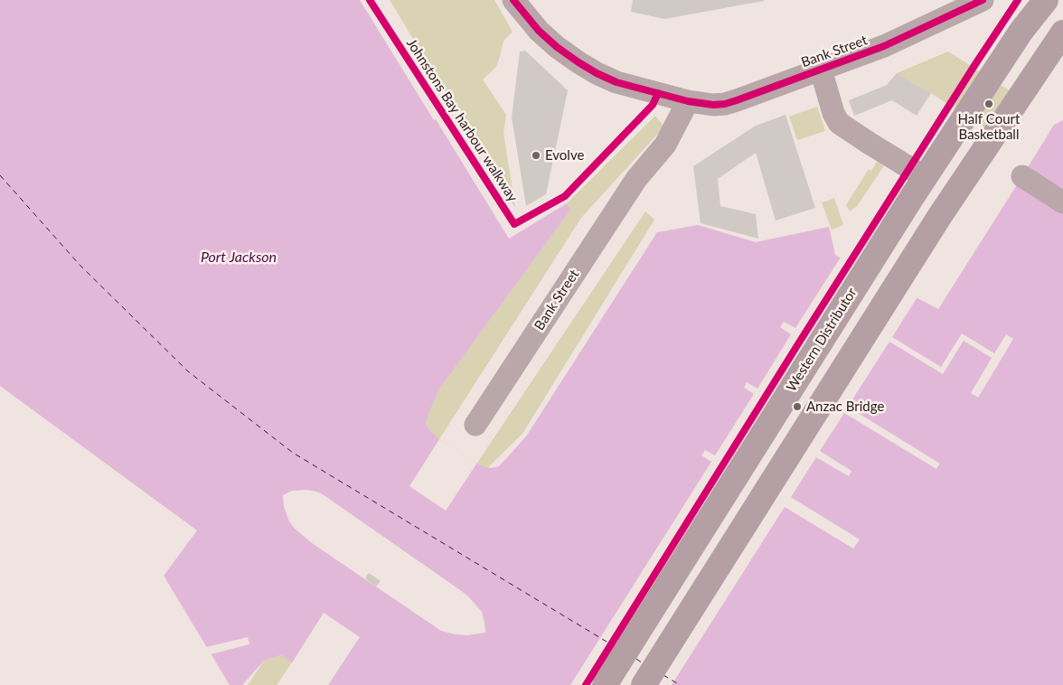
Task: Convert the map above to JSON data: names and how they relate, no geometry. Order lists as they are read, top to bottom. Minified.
{"streets":{"highway":["Western Distributor"],"street":["Bank Street"],"cycle path":["Johnstons Bay harbour walkway"]},"water":["Port Jackson"],"places":["Half Court Basketball","Evolve","Anzac Bridge"]}
